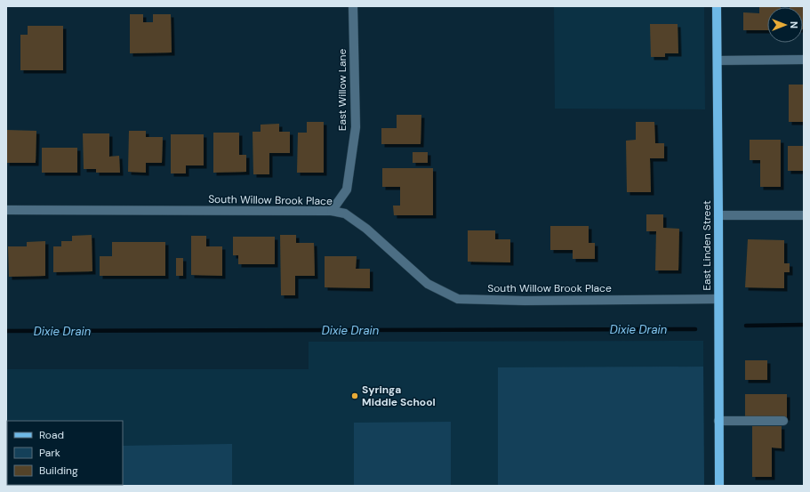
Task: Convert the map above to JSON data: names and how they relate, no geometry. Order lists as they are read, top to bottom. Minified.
{"streets":{"main road":["East Linden Street"],"street":["East Willow Lane","South Willow Brook Place"]},"crossings":[["East Willow Lane","South Willow Brook Place"],["South Willow Brook Place","East Linden Street"]],"water":["Dixie Drain"],"places":["Syringa Middle School"],"legend":["Road","Park","Building"],"north":"right"}
